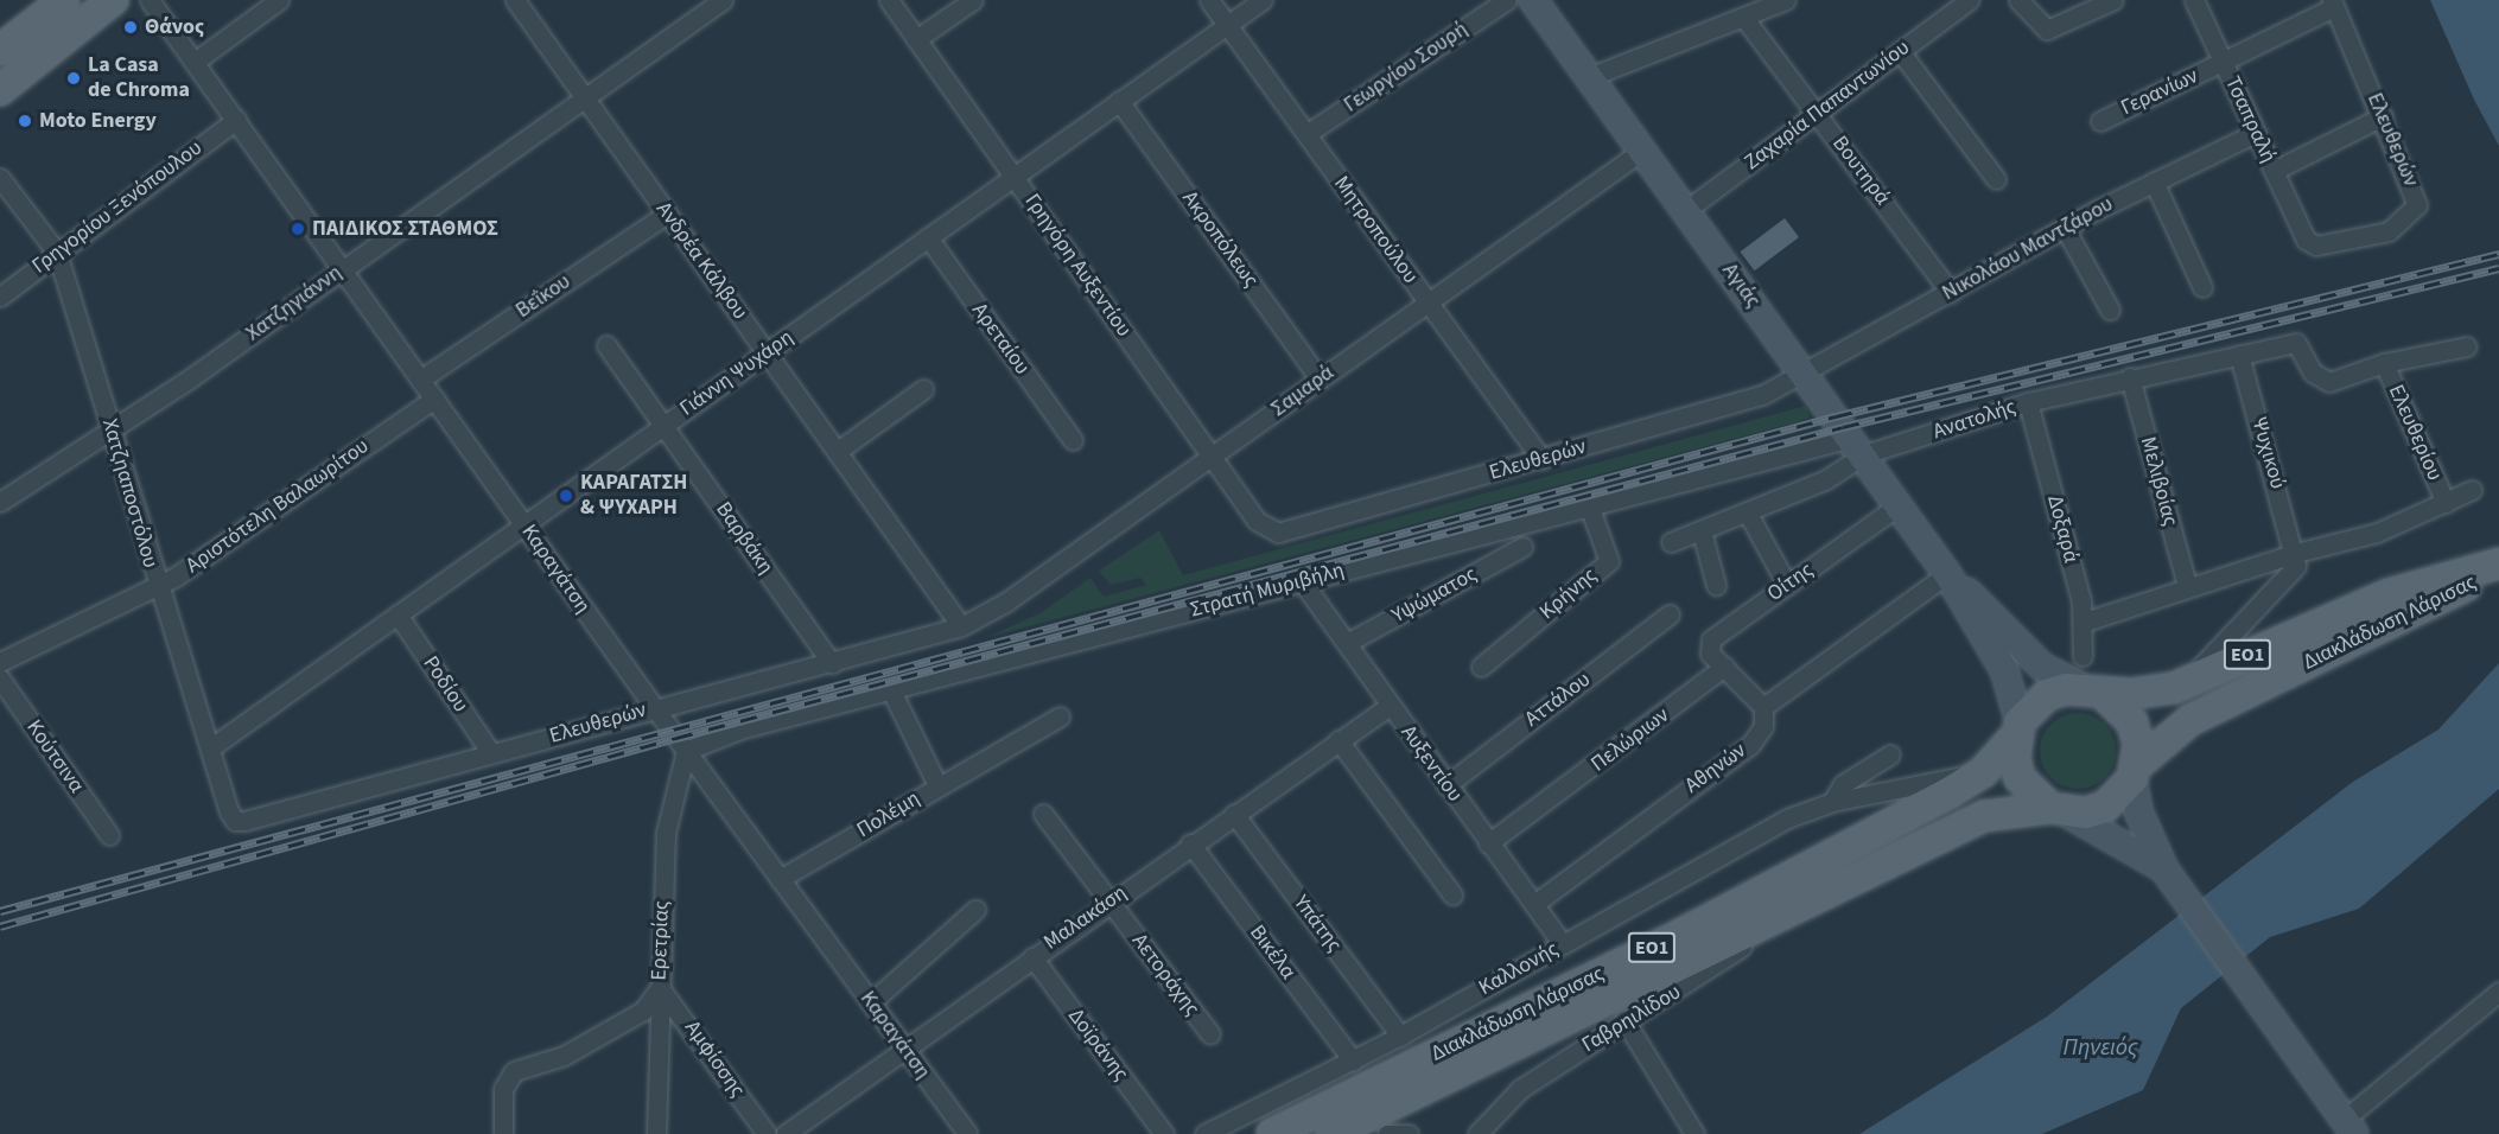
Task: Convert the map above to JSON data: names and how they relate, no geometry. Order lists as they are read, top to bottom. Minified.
{"streets":{"main road":["Αγιάς","Διακλάδωση Λάρισας","ΕΟ1"],"street":["Γεωργίου Σουρή","Γερανίων","Ζαχαρία Παπαντωνίου","Τσαπραλή","Ελευθερών","Βουτηρά","Γρηγορίου Ξενόπουλου","Μητροπούλου","Ακροπόλεως","Νικολάου Μαντζάρου","Ανδρέα Κάλβου","Γρηγόρη Αυξεντίου","Βεΐκου","Χατζηγιάννη","Αρεταίου","Γιάννη Ψυχάρη","Σαμαρά","Ανατολής","Ελευθερίου","Ψυχικού","Μελιβοίας","Χατζηαποστόλου","Αριστότελη Βαλαωρίτου","Δοξαρά","Βαρβάκη","Καραγάτση","Οίτης","Στρατή Μυριβήλη","Κρήνης","Υψώματος","Ροδίου","Αττάλου","Πελώριων","Κούτσινα","Αυξεντίου","Αθηνών","Πολέμη","Μαλακάση","Υπάτης","Ερετρίας","Βικέλα","Καλλoνής","Αετοράχης","Γαβρηιλίδου","Δοϊράνης","Αμφίσσης"]},"crossings":[["Γεωργίου Σουρή","Μητροπούλου"],["Γερανίων","Τσαπραλή"],["Γερανίων","Ελευθερών"],["Ζαχαρία Παπαντωνίου","Βουτηρά"],["Ζαχαρία Παπαντωνίου","Αγιάς"],["Τσαπραλή","Ελευθερών"],["Τσαπραλή","Νικολάου Μαντζάρου"],["Ελευθερών","Μητροπούλου"],["Ελευθερών","Νικολάου Μαντζάρου"],["Ελευθερών","Ανδρέα Κάλβου"],["Ελευθερών","Γρηγόρη Αυξεντίου"],["Ελευθερών","Αγιάς"],["Ελευθερών","Σαμαρά"],["Ελευθερών","Χατζηαποστόλου"],["Ελευθερών","Βαρβάκη"],["Ελευθερών","Καραγάτση"],["Ελευθερών","Ροδίου"],["Βουτηρά","Νικολάου Μαντζάρου"],["Γρηγορίου Ξενόπουλου","Χατζηαποστόλου"],["Γρηγορίου Ξενόπουλου","Καραγάτση"],["Μητροπούλου","Γιάννη Ψυχάρη"],["Μητροπούλου","Σαμαρά"],["Ακροπόλεως","Γιάννη Ψυχάρη"],["Ακροπόλεως","Σαμαρά"],["Νικολάου Μαντζάρου","Αγιάς"],["Ανδρέα Κάλβου","Βεΐκου"],["Ανδρέα Κάλβου","Χατζηγιάννη"],["Ανδρέα Κάλβου","Γιάννη Ψυχάρη"],["Ανδρέα Κάλβου","Σαμαρά"],["Γρηγόρη Αυξεντίου","Γιάννη Ψυχάρη"],["Γρηγόρη Αυξεντίου","Σαμαρά"],["Αγιάς","Σαμαρά"],["Αγιάς","Ανατολής"],["Αγιάς","Οίτης"],["Αγιάς","Στρατή Μυριβήλη"],["Αγιάς","Διακλάδωση Λάρισας"],["Βεΐκου","Καραγάτση"],["Χατζηγιάννη","Χατζηαποστόλου"],["Χατζηγιάννη","Καραγάτση"],["Αρεταίου","Γιάννη Ψυχάρη"],["Γιάννη Ψυχάρη","Χατζηαποστόλου"],["Γιάννη Ψυχάρη","Βαρβάκη"],["Γιάννη Ψυχάρη","Καραγάτση"],["Γιάννη Ψυχάρη","Ροδίου"],["Ανατολής","Ελευθερίου"],["Ανατολής","Ψυχικού"],["Ανατολής","Μελιβοίας"],["Ανατολής","Δοξαρά"],["Ανατολής","Στρατή Μυριβήλη"],["Χατζηαποστόλου","Αριστότελη Βαλαωρίτου"],["Αριστότελη Βαλαωρίτου","Καραγάτση"],["Καραγάτση","Στρατή Μυριβήλη"],["Καραγάτση","Πολέμη"],["Καραγάτση","Μαλακάση"],["Καραγάτση","Ερετρίας"],["Οίτης","Πελώριων"],["Στρατή Μυριβήλη","Κρήνης"],["Στρατή Μυριβήλη","Αυξεντίου"],["Στρατή Μυριβήλη","Ερετρίας"],["Υψώματος","Αυξεντίου"],["Διακλάδωση Λάρισας","Καλλoνής"],["Διακλάδωση Λάρισας","Γαβρηιλίδου"],["Αττάλου","Αυξεντίου"],["Πελώριων","Αυξεντίου"],["Αυξεντίου","Αθηνών"],["Αυξεντίου","Μαλακάση"],["Αυξεντίου","Καλλoνής"],["Μαλακάση","Υπάτης"],["Μαλακάση","Βικέλα"],["Μαλακάση","Αετοράχης"],["Μαλακάση","Δοϊράνης"],["Υπάτης","Καλλoνής"],["Ερετρίας","Αμφίσσης"],["Βικέλα","Καλλoνής"]],"water":["Πηνειός"],"places":["Θάνος","La Casa de Chroma","Moto Energy","ΠΑΙΔΙΚΟΣ ΣΤΑΘΜΟΣ","ΚΑΡΑΓΑΤΣΗ & ΨΥΧΑΡΗ"]}
